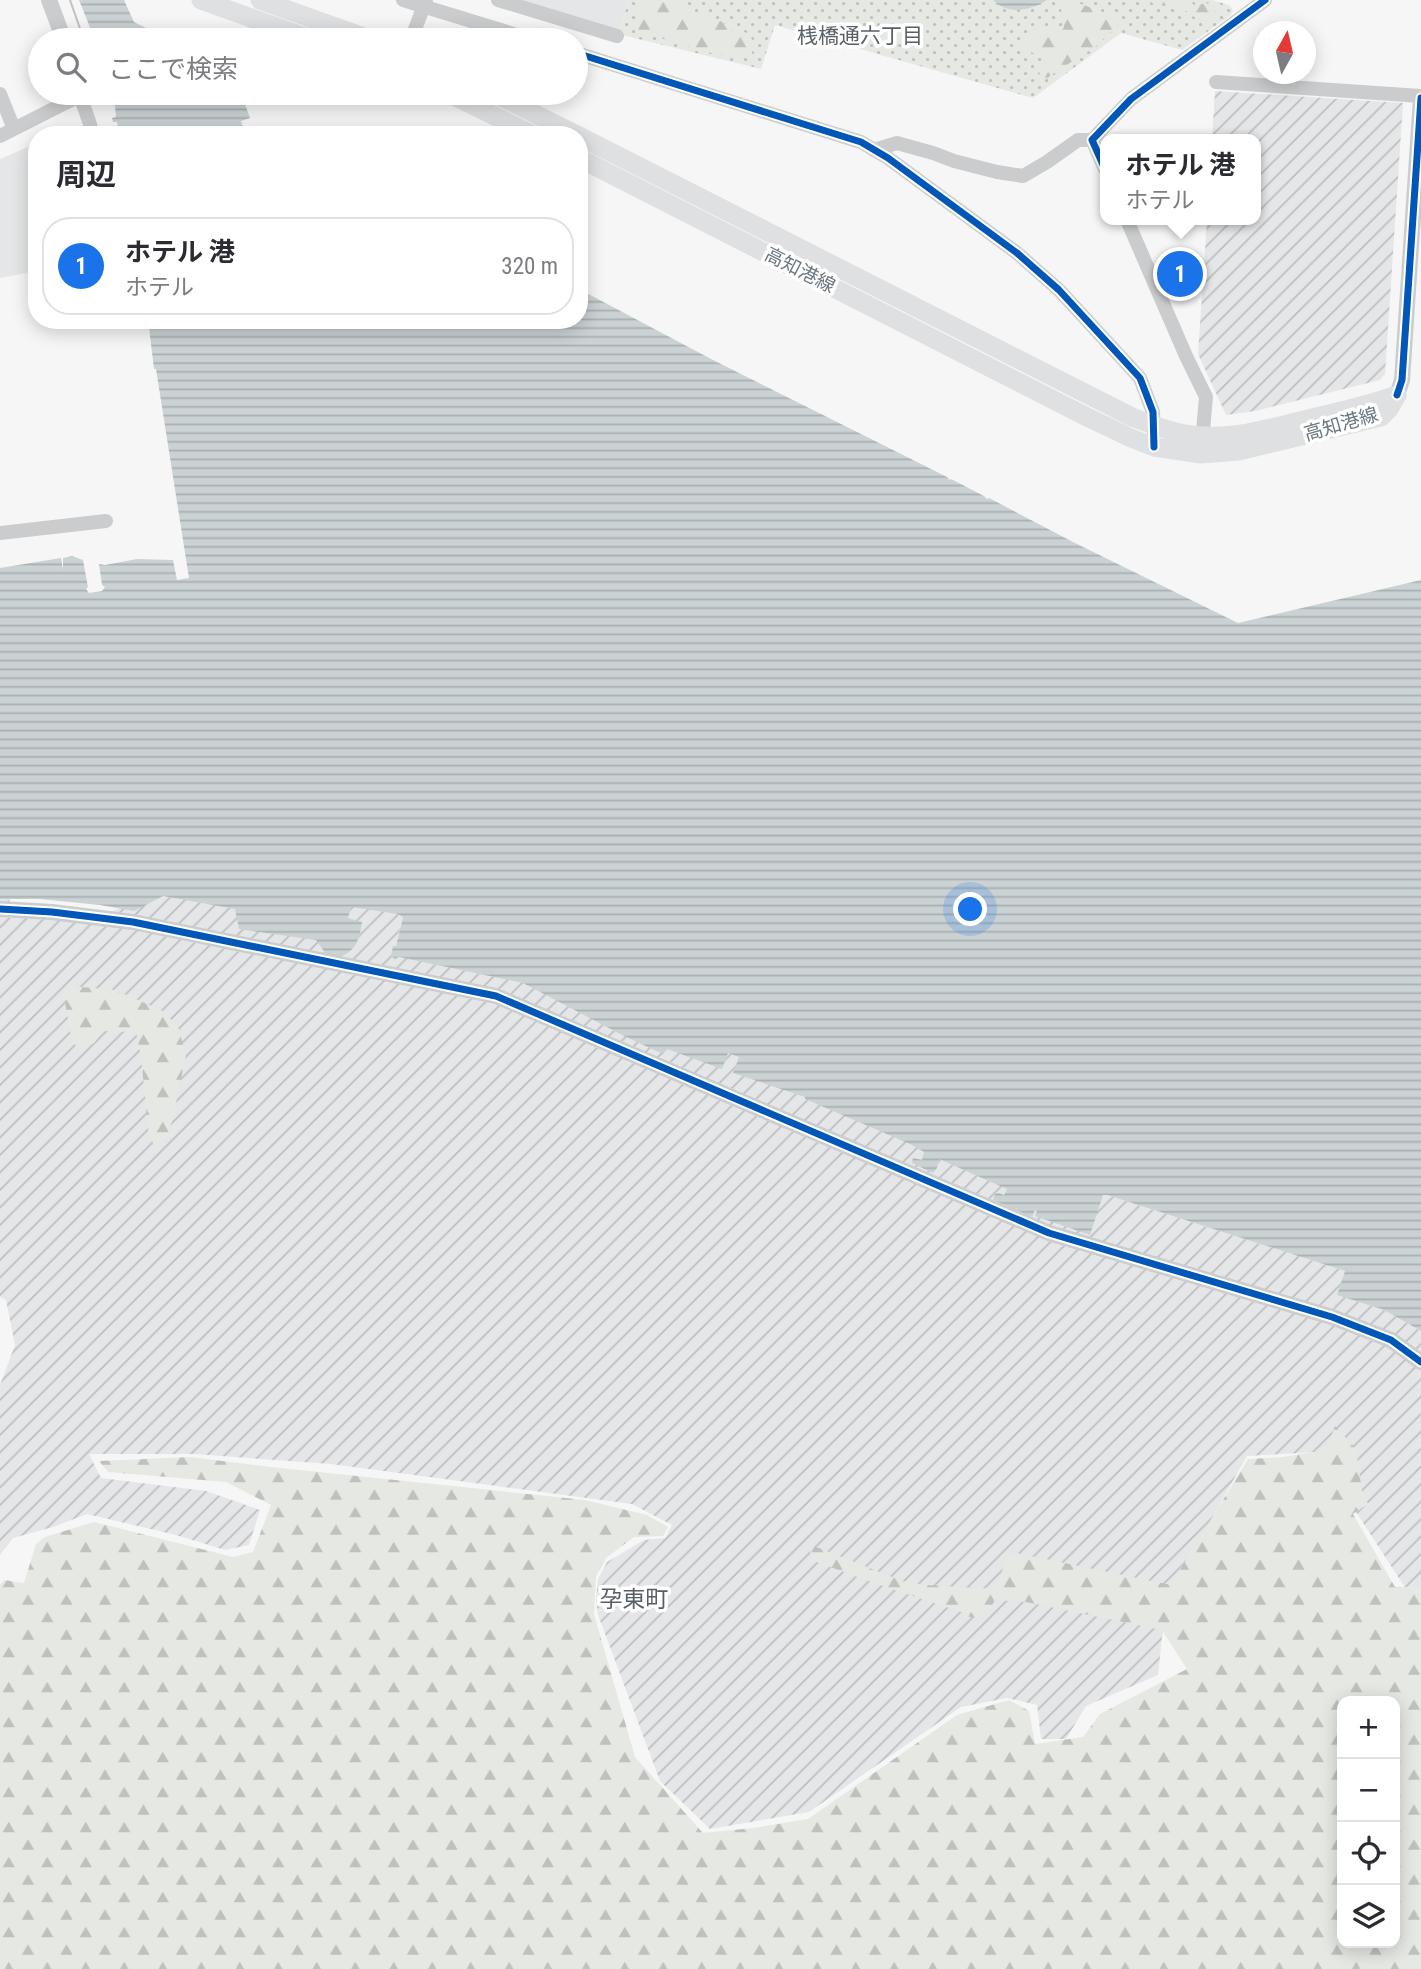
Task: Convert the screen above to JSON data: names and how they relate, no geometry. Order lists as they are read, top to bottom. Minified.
{"streets":{"main road":["高知港線"]},"districts":["桟橋通六丁目","孕東町"],"north":"top","page":{"search":"ここで検索","heading":"周辺","popup":["ホテル 港","ホテル"],"list":[{"mark":"1","name":"ホテル 港","note":"ホテル","value":"320 m"}],"pins":"1","map_buttons":["+","−"]}}
